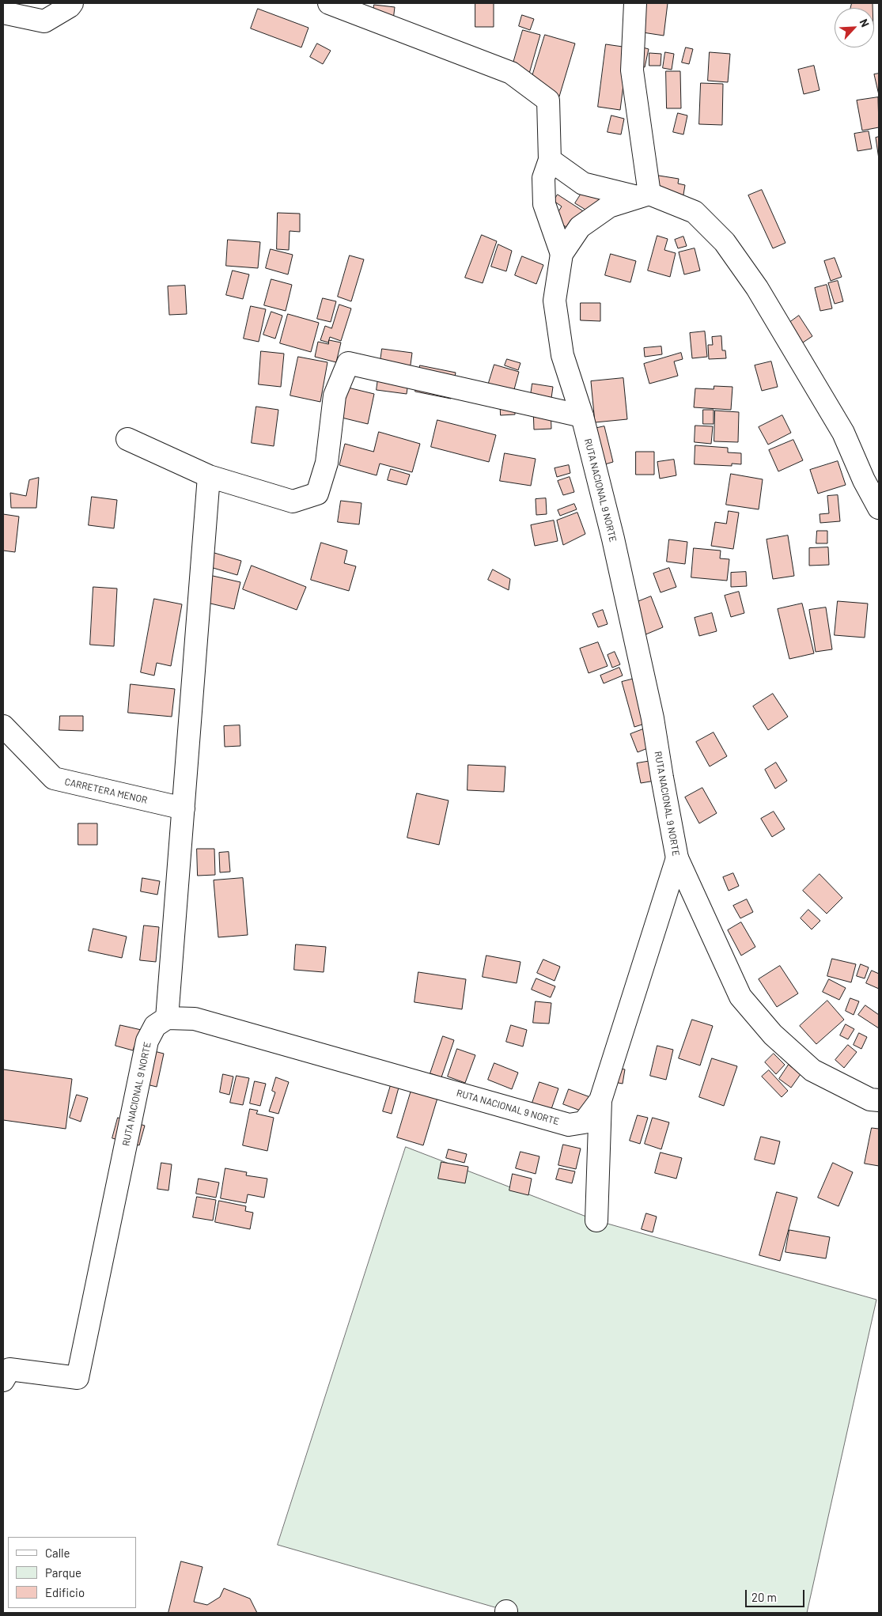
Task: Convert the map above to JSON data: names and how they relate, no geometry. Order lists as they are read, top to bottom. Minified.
{"streets":{"street":["RUTA NACIONAL 9 NORTE","CARRETERA MENOR"]},"legend":["Calle","Parque","Edificio"],"scale_bar":"20 m","north":"top right"}
